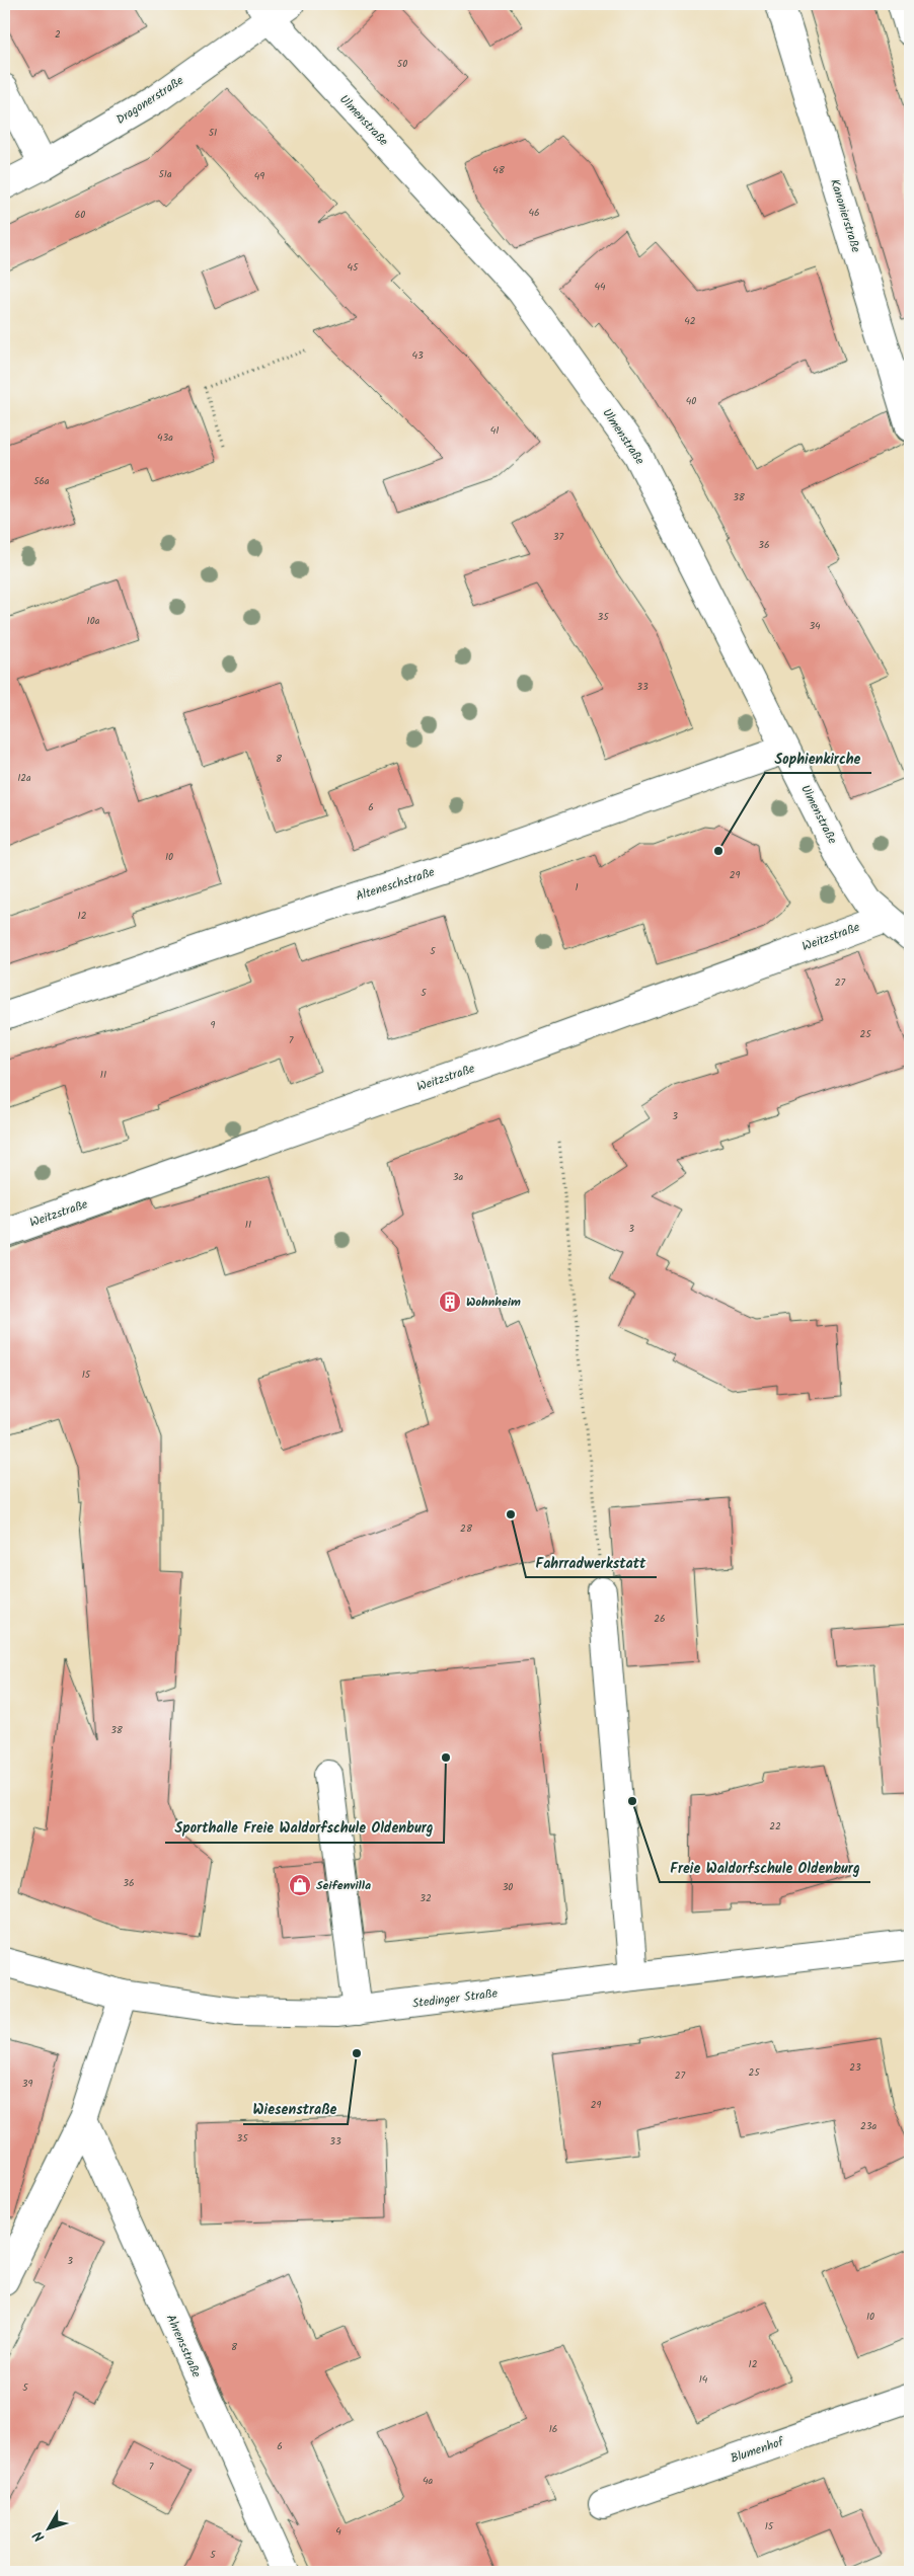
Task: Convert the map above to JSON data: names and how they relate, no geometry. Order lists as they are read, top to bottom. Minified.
{"streets":{"street":["Dragonerstraße","Ulmenstraße","Kanonierstraße","Alteneschstraße","Weitzstraße","Stedinger Straße","Ahrensstraße","Blumenhof"]},"crossings":[["Dragonerstraße","Ulmenstraße"],["Ulmenstraße","Alteneschstraße"],["Ulmenstraße","Weitzstraße"]],"places":{"other":["Sophienkirche","Fahrradwerkstatt","Sporthalle Freie Waldorfschule Oldenburg","Freie Waldorfschule Oldenburg","Wiesenstraße"],"building":["Wohnheim"],"shop":["Seifenvilla"]},"house_numbers":["2","50","51","48","51a","49","46","60","45","44","42","43","40","41","43a","56a","38","37","36","35","10a","34","33","8","12a","6","10","29","1","12","5","27","5","9","25","7","11","3","3a","11","3","15","28","26","38","22","36","30","32","23","25","27","39","29","23a","35","33","3","10","8","12","14","5","16","6","7","4a","15","4","5"],"north":"bottom left"}
